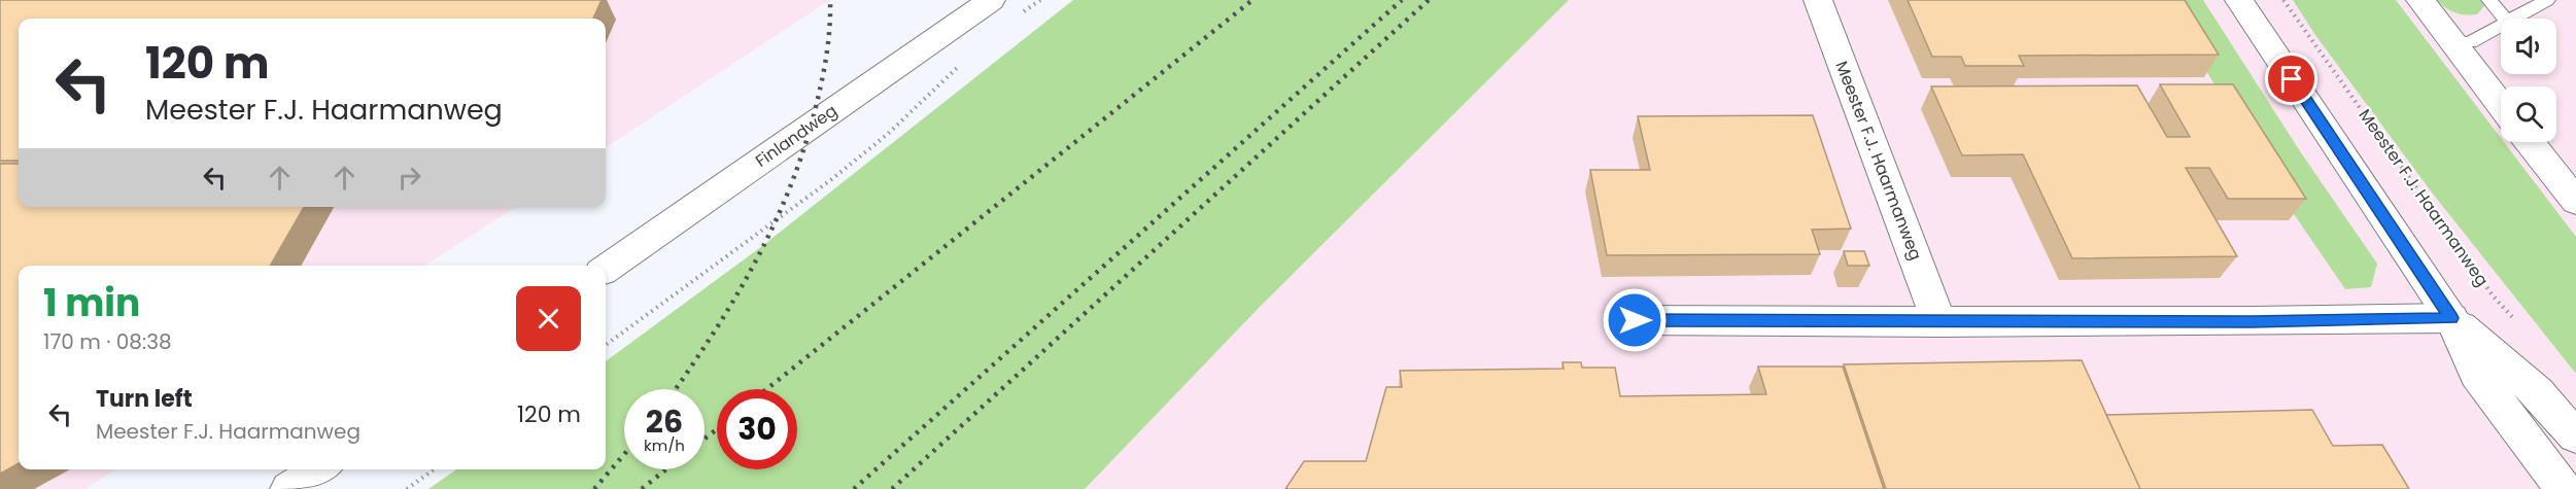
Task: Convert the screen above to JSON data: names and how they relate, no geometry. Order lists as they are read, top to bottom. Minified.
{"streets":{"street":["Finlandweg","Meester F.J. Haarmanweg"]},"page":{"turn":["120 m","Meester F.J. Haarmanweg"],"heading":["1 min","170 m · 08:38"],"list":[{"name":"Turn left","note":"Meester F.J. Haarmanweg","value":"120 m"}],"speed":"26 km/h","limit":"30"}}
